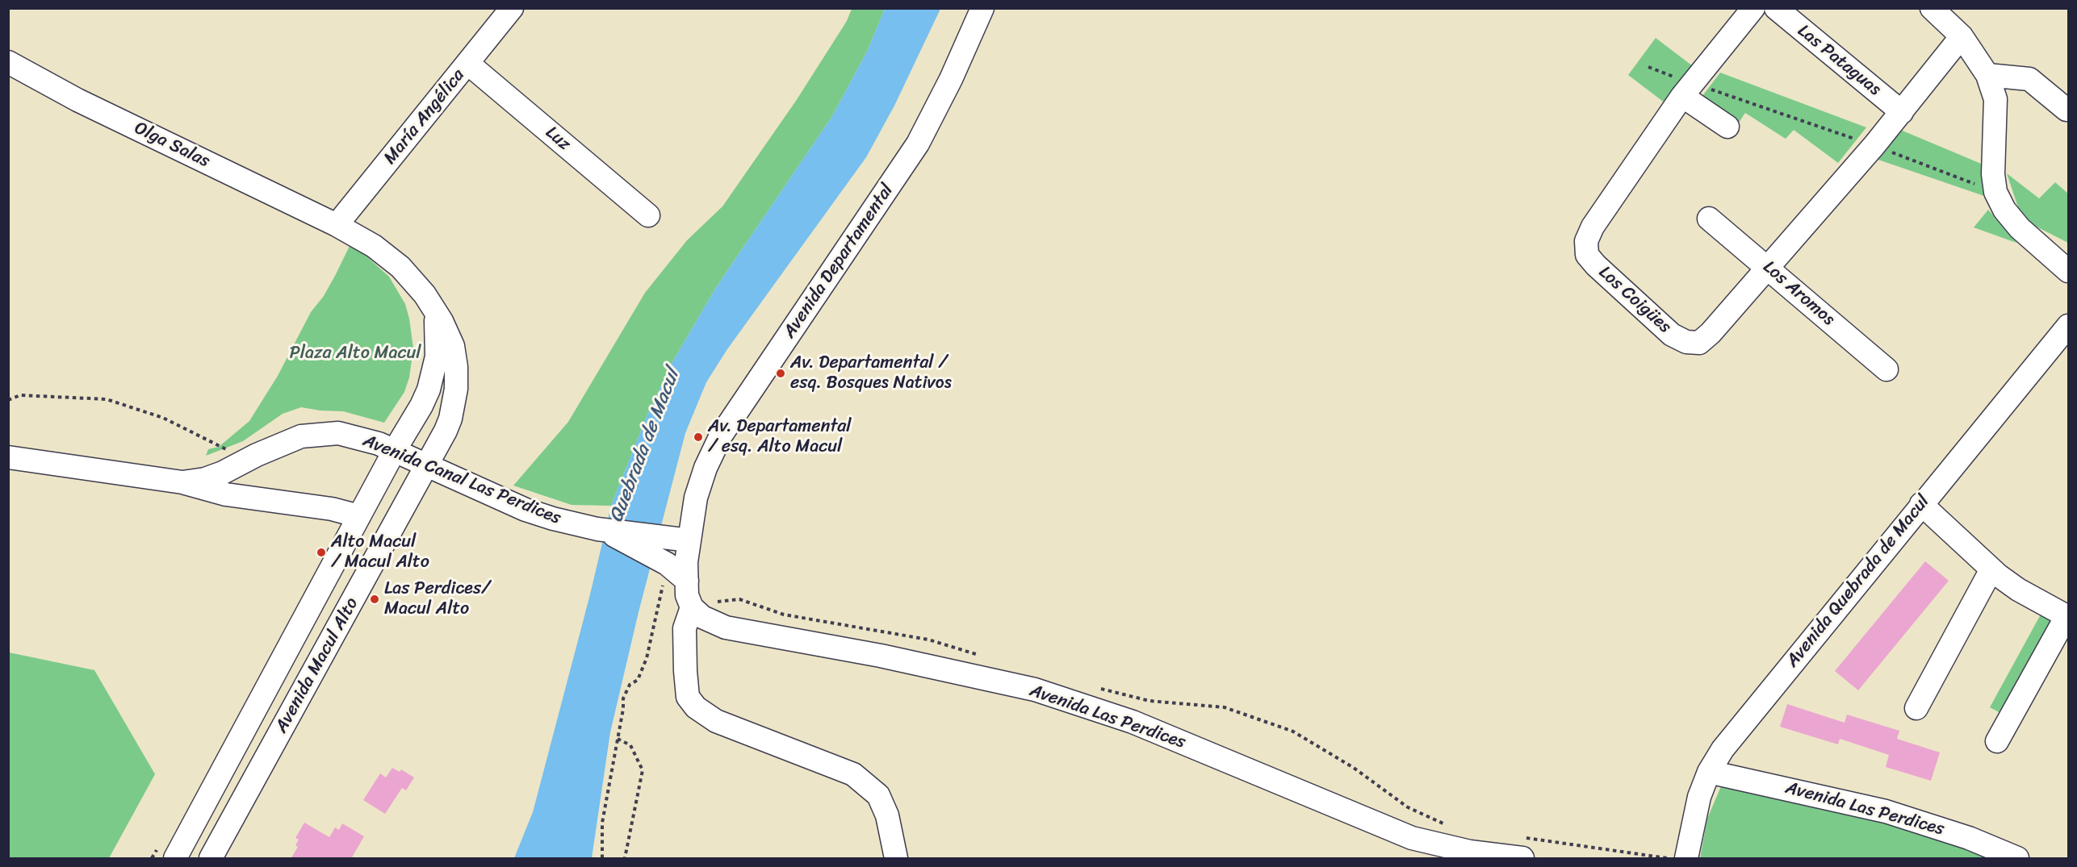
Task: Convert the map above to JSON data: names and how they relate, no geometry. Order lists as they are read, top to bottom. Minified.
{"streets":{"street":["Las Pataguas","María Angélica","Luz","Olga Salas","Avenida Departamental","Los Aromos","Los Coigües","Avenida Canal Las Perdices","Avenida Quebrada de Macul","Avenida Macul Alto","Avenida Las Perdices"]},"crossings":[["Las Pataguas","Los Coigües"],["María Angélica","Luz"],["María Angélica","Olga Salas"],["María Angélica","Avenida Macul Alto"],["Olga Salas","Avenida Macul Alto"],["Los Aromos","Los Coigües"],["Avenida Canal Las Perdices","Avenida Macul Alto"],["Avenida Quebrada de Macul","Avenida Las Perdices"]],"water":["Quebrada de Macul"],"parks":["Plaza Alto Macul"],"places":["Av. Departamental / esq. Bosques Nativos","Av. Departamental / esq. Alto Macul","Alto Macul / Macul Alto","Las Perdices/ Macul Alto"]}
